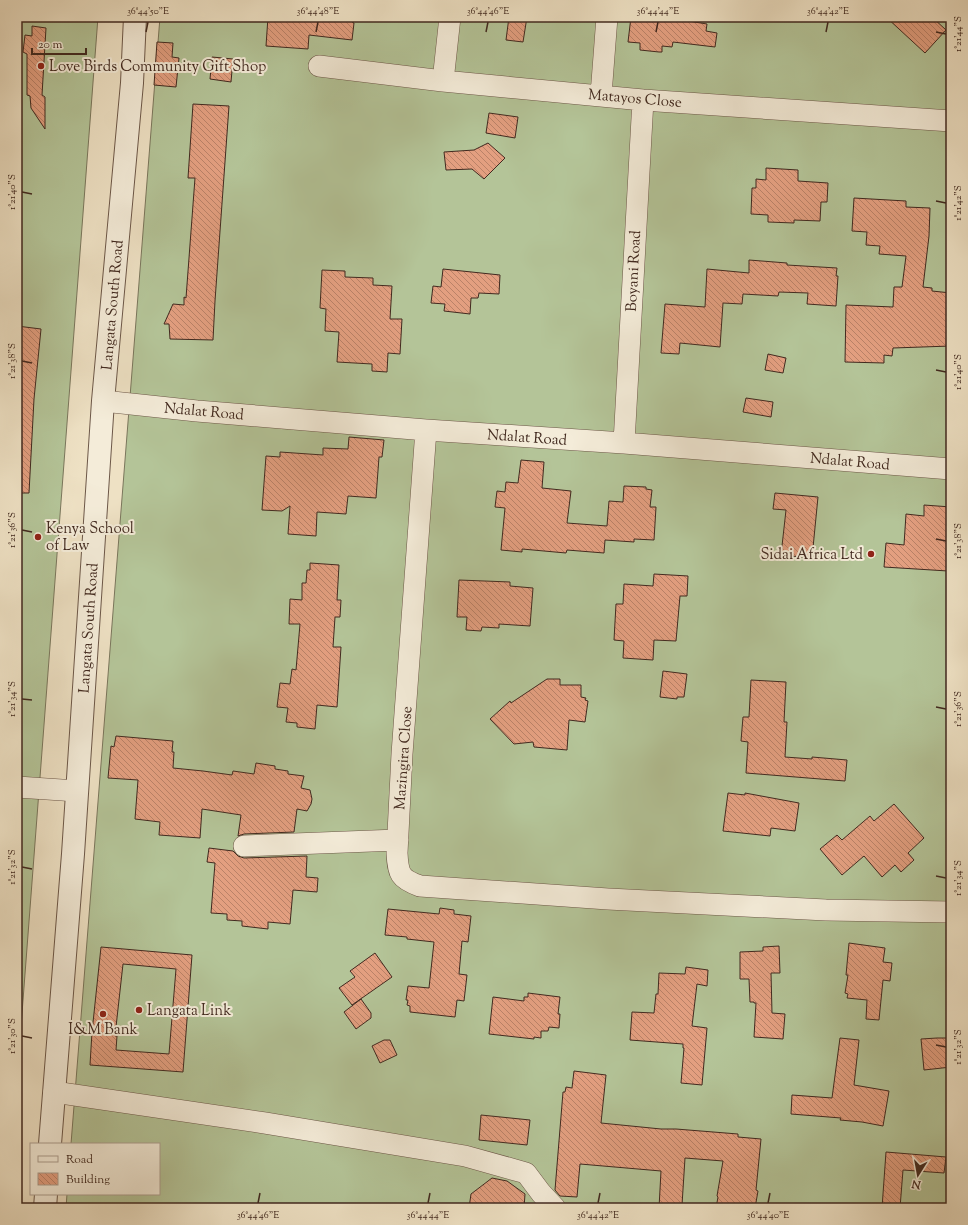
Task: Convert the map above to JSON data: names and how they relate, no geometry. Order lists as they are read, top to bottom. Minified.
{"streets":{"street":["Matayos Close","Boyani Road","Langata South Road","Ndalat Road","Mazingira Close"]},"crossings":[["Matayos Close","Boyani Road"],["Boyani Road","Ndalat Road"],["Langata South Road","Ndalat Road"],["Ndalat Road","Mazingira Close"]],"places":["Love Birds Community Gift Shop","Kenya School of Law","Sidai Africa Ltd","Langata Link","I&M Bank"],"legend":["Road","Building"],"scale_bar":"20 m","north":"bottom","coordinates":["36°44'50\"E","36°44'48\"E","36°44'46\"E","36°44'44\"E","36°44'42\"E","1°21'44\"S","1°21'40\"S","1°21'42\"S","1°21'38\"S","1°21'36\"S","1°21'34\"S","1°21'32\"S","1°21'30\"S","36°44'40\"E"]}
